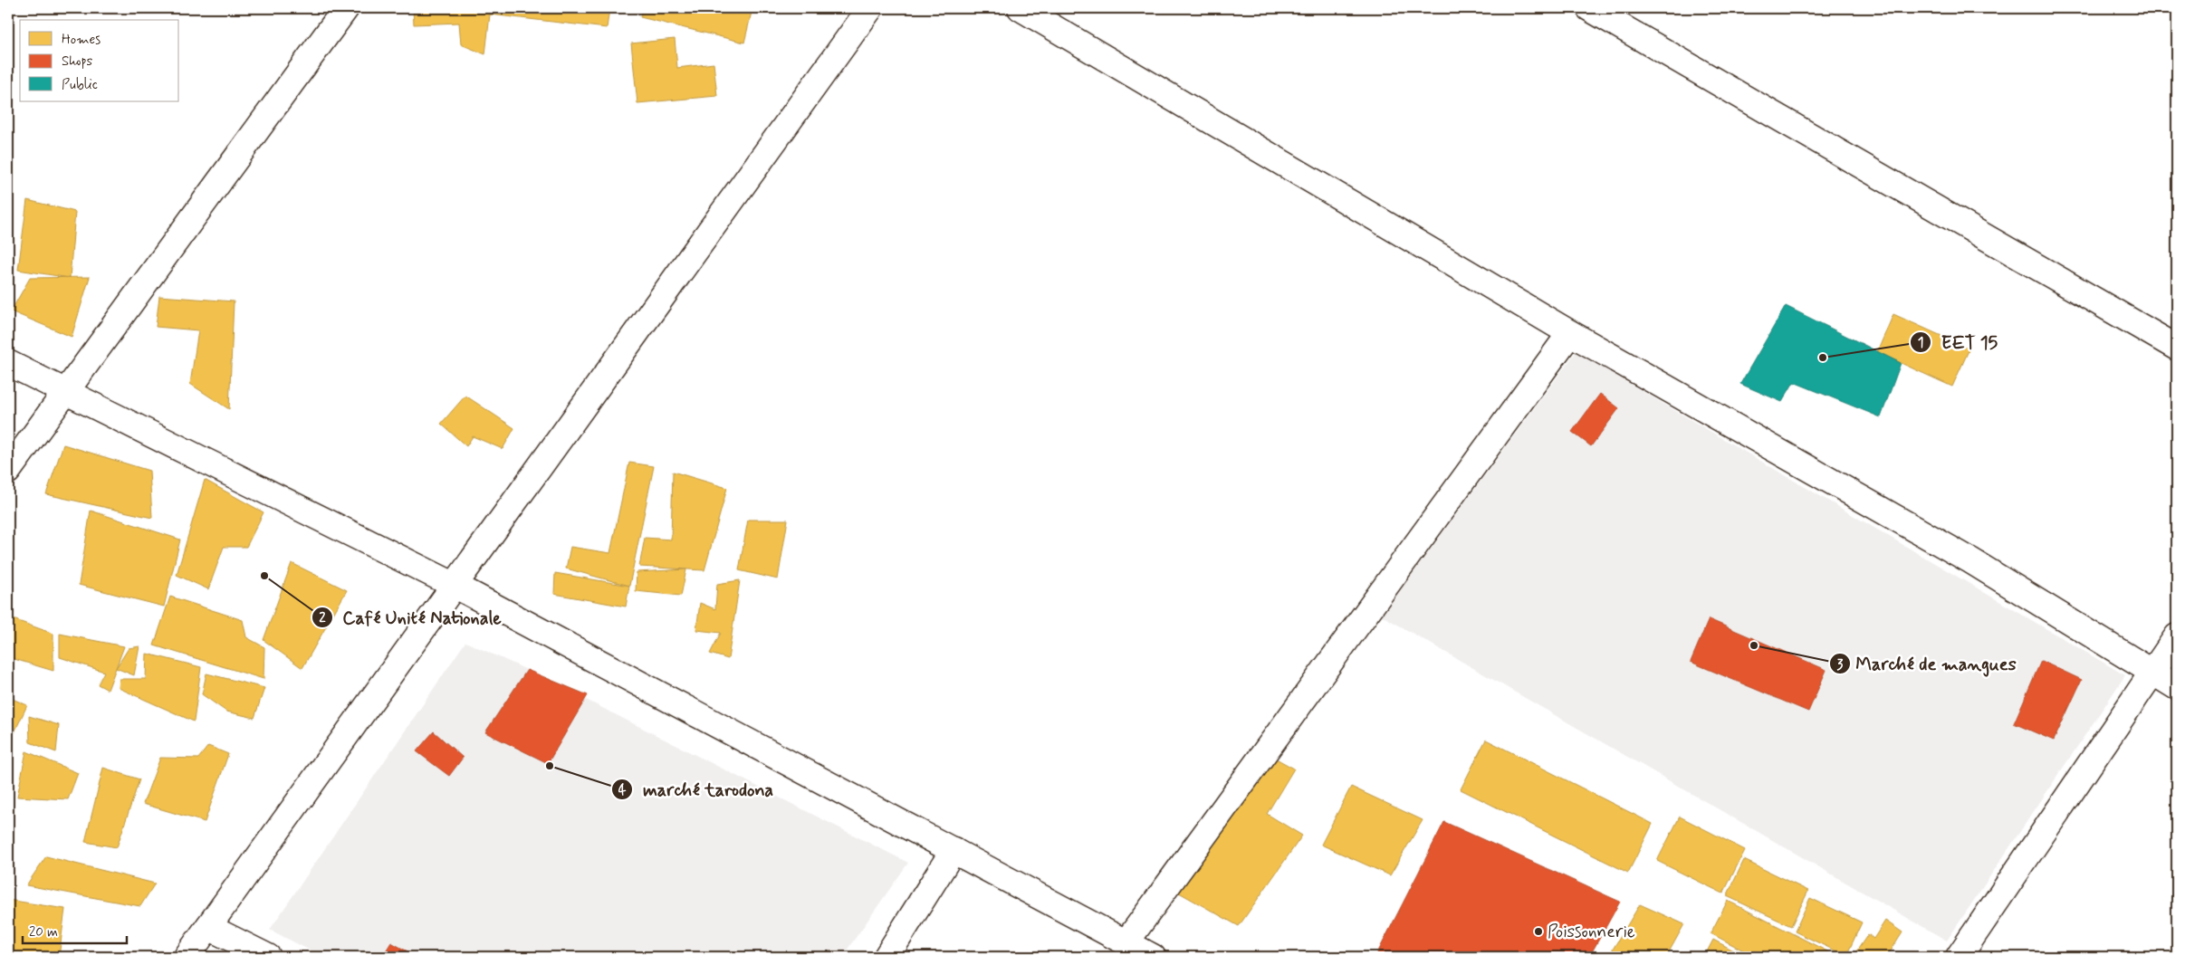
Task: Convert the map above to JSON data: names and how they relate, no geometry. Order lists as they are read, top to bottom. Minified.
{"places":["EET 15","Café Unité Nationale","Marché de mangues","marché tarodona","Poissonnerie"],"legend":["Homes","Shops","Public"],"scale_bar":"20 m"}
